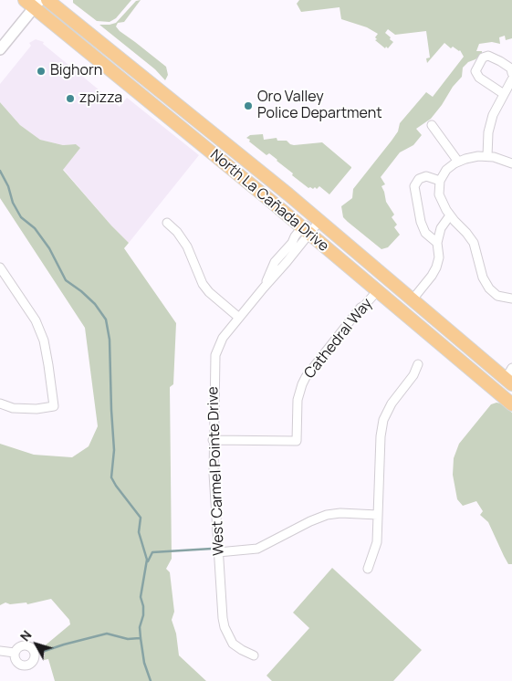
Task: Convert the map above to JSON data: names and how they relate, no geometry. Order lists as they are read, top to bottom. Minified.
{"streets":{"main road":["North La Cañada Drive"],"street":["Cathedral Way","West Carmel Pointe Drive"]},"crossings":[["North La Cañada Drive","Cathedral Way"],["North La Cañada Drive","West Carmel Pointe Drive"],["Cathedral Way","West Carmel Pointe Drive"]],"places":["Bighorn","zpizza","Oro Valley Police Department"],"north":"top left"}
